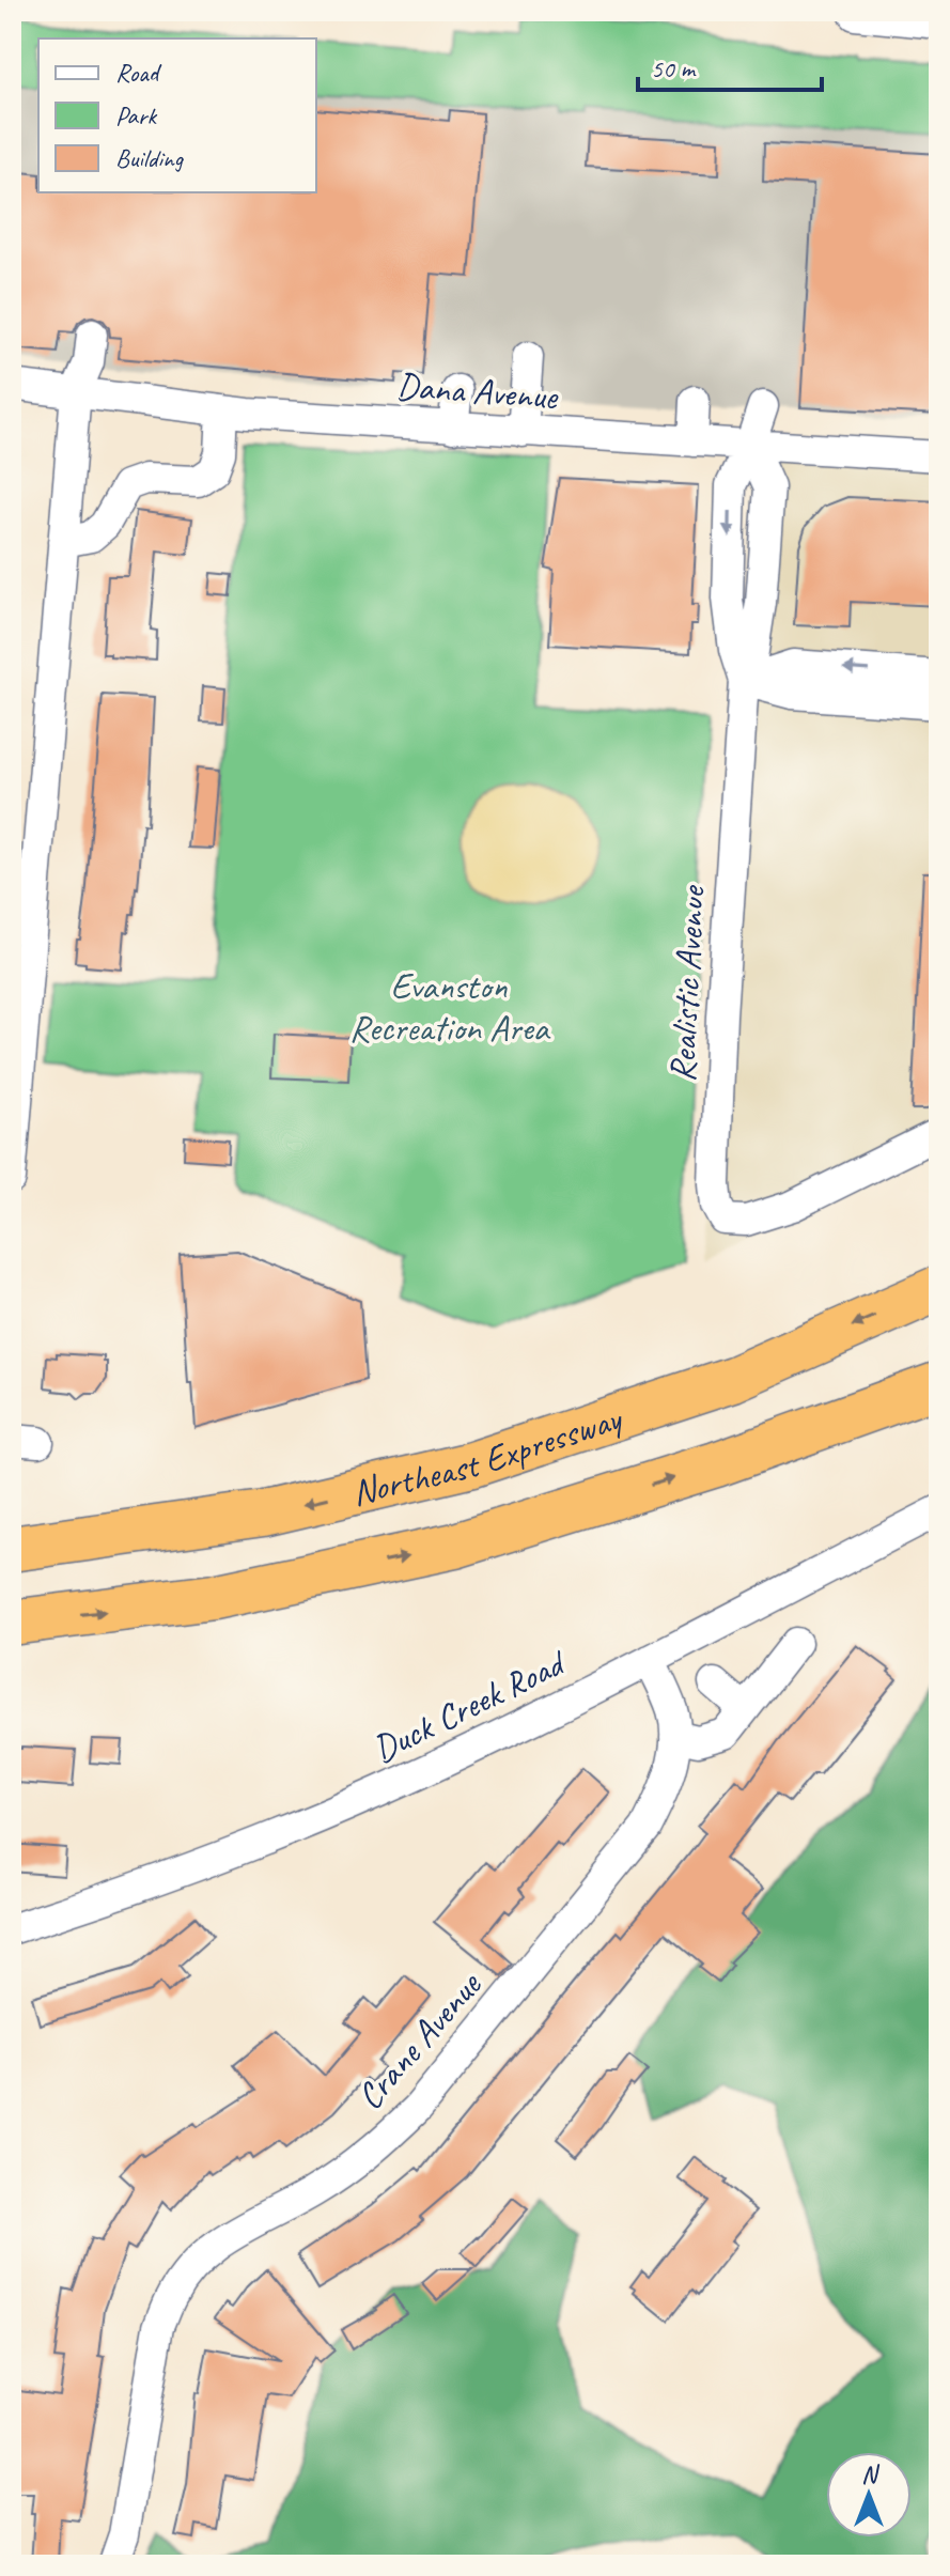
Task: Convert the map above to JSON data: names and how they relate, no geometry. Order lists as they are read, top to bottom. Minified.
{"streets":{"highway":["Northeast Expressway"],"street":["Dana Avenue","Realistic Avenue","Duck Creek Road","Crane Avenue"]},"crossings":[["Dana Avenue","Realistic Avenue"],["Duck Creek Road","Crane Avenue"]],"parks":["Evanston Recreation Area"],"legend":["Road","Park","Building"],"scale_bar":"50 m","north":"top"}
